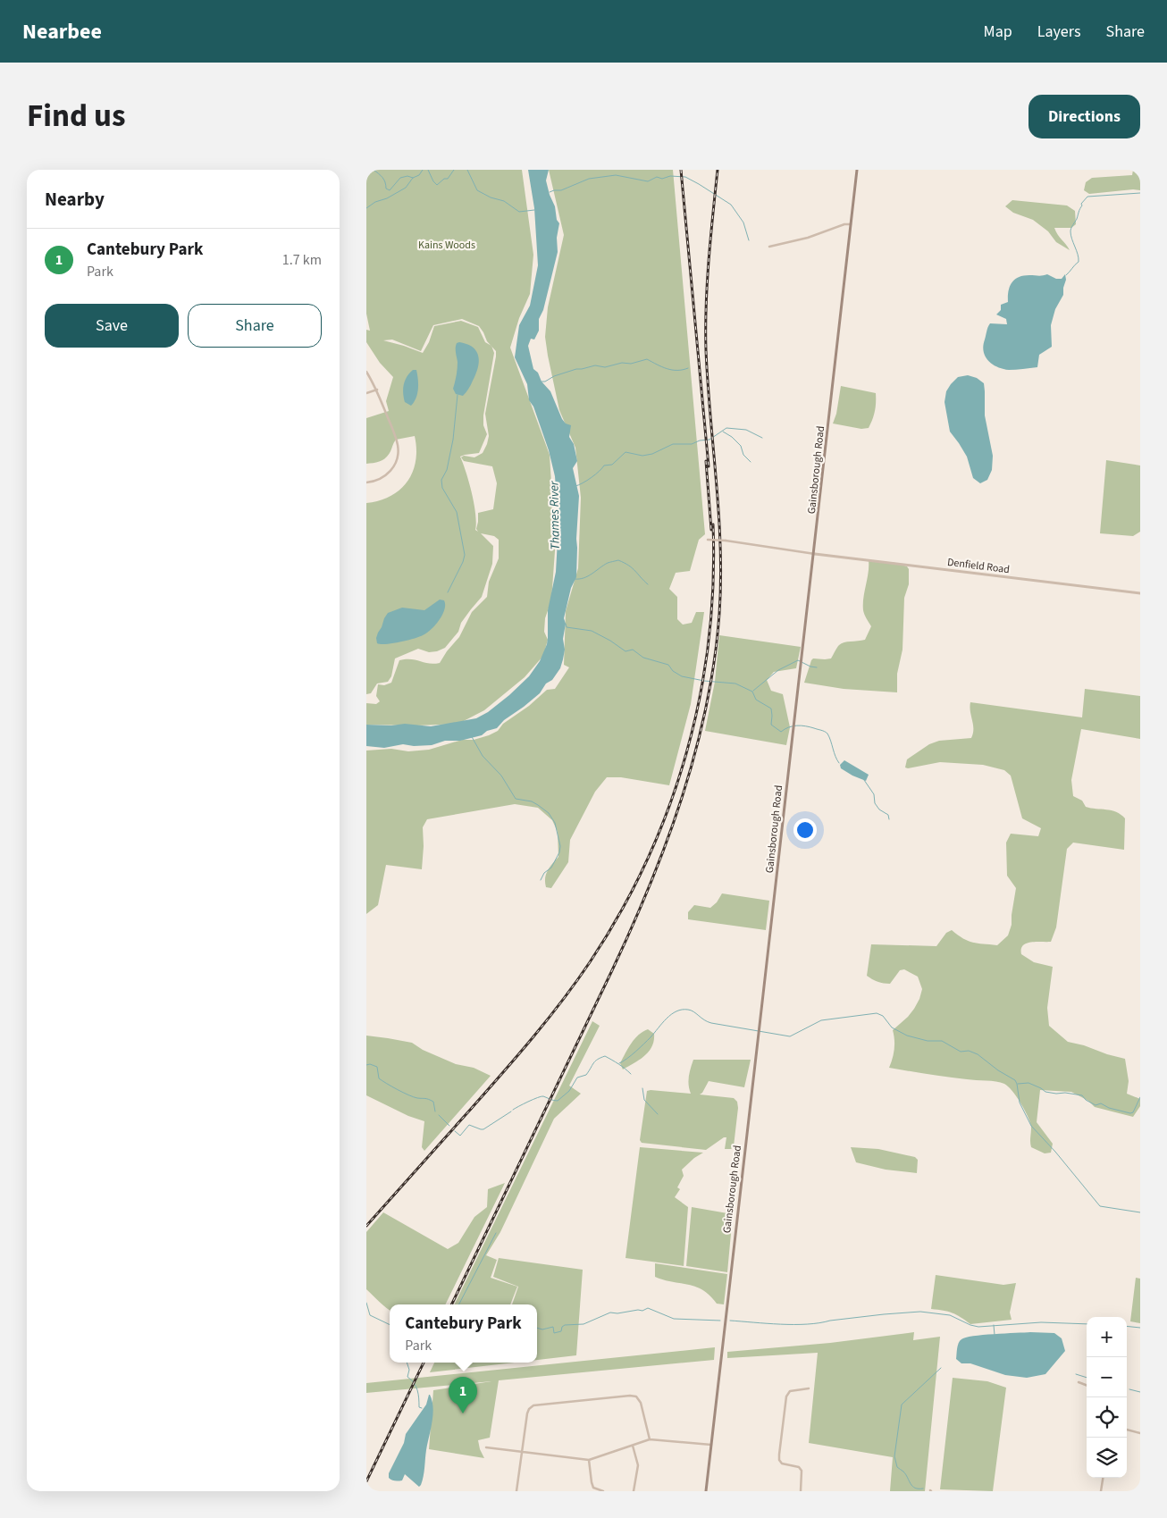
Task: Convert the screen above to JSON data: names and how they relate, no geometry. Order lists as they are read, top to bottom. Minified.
{"streets":{"main road":["Gainsborough Road"],"street":["Denfield Road"]},"crossings":[["Gainsborough Road","Denfield Road"]],"water":["Thames River"],"parks":["Kains Woods"],"page":{"header":"Nearbee","nav":["Map","Layers","Share"],"title":"Find us","buttons":["Directions",["Save","Share"]],"heading":"Nearby","list":[{"mark":"1","name":"Cantebury Park","note":"Park","value":"1.7 km"}],"popup":["Cantebury Park","Park"],"map_buttons":["+","−"],"pins":"1"}}
